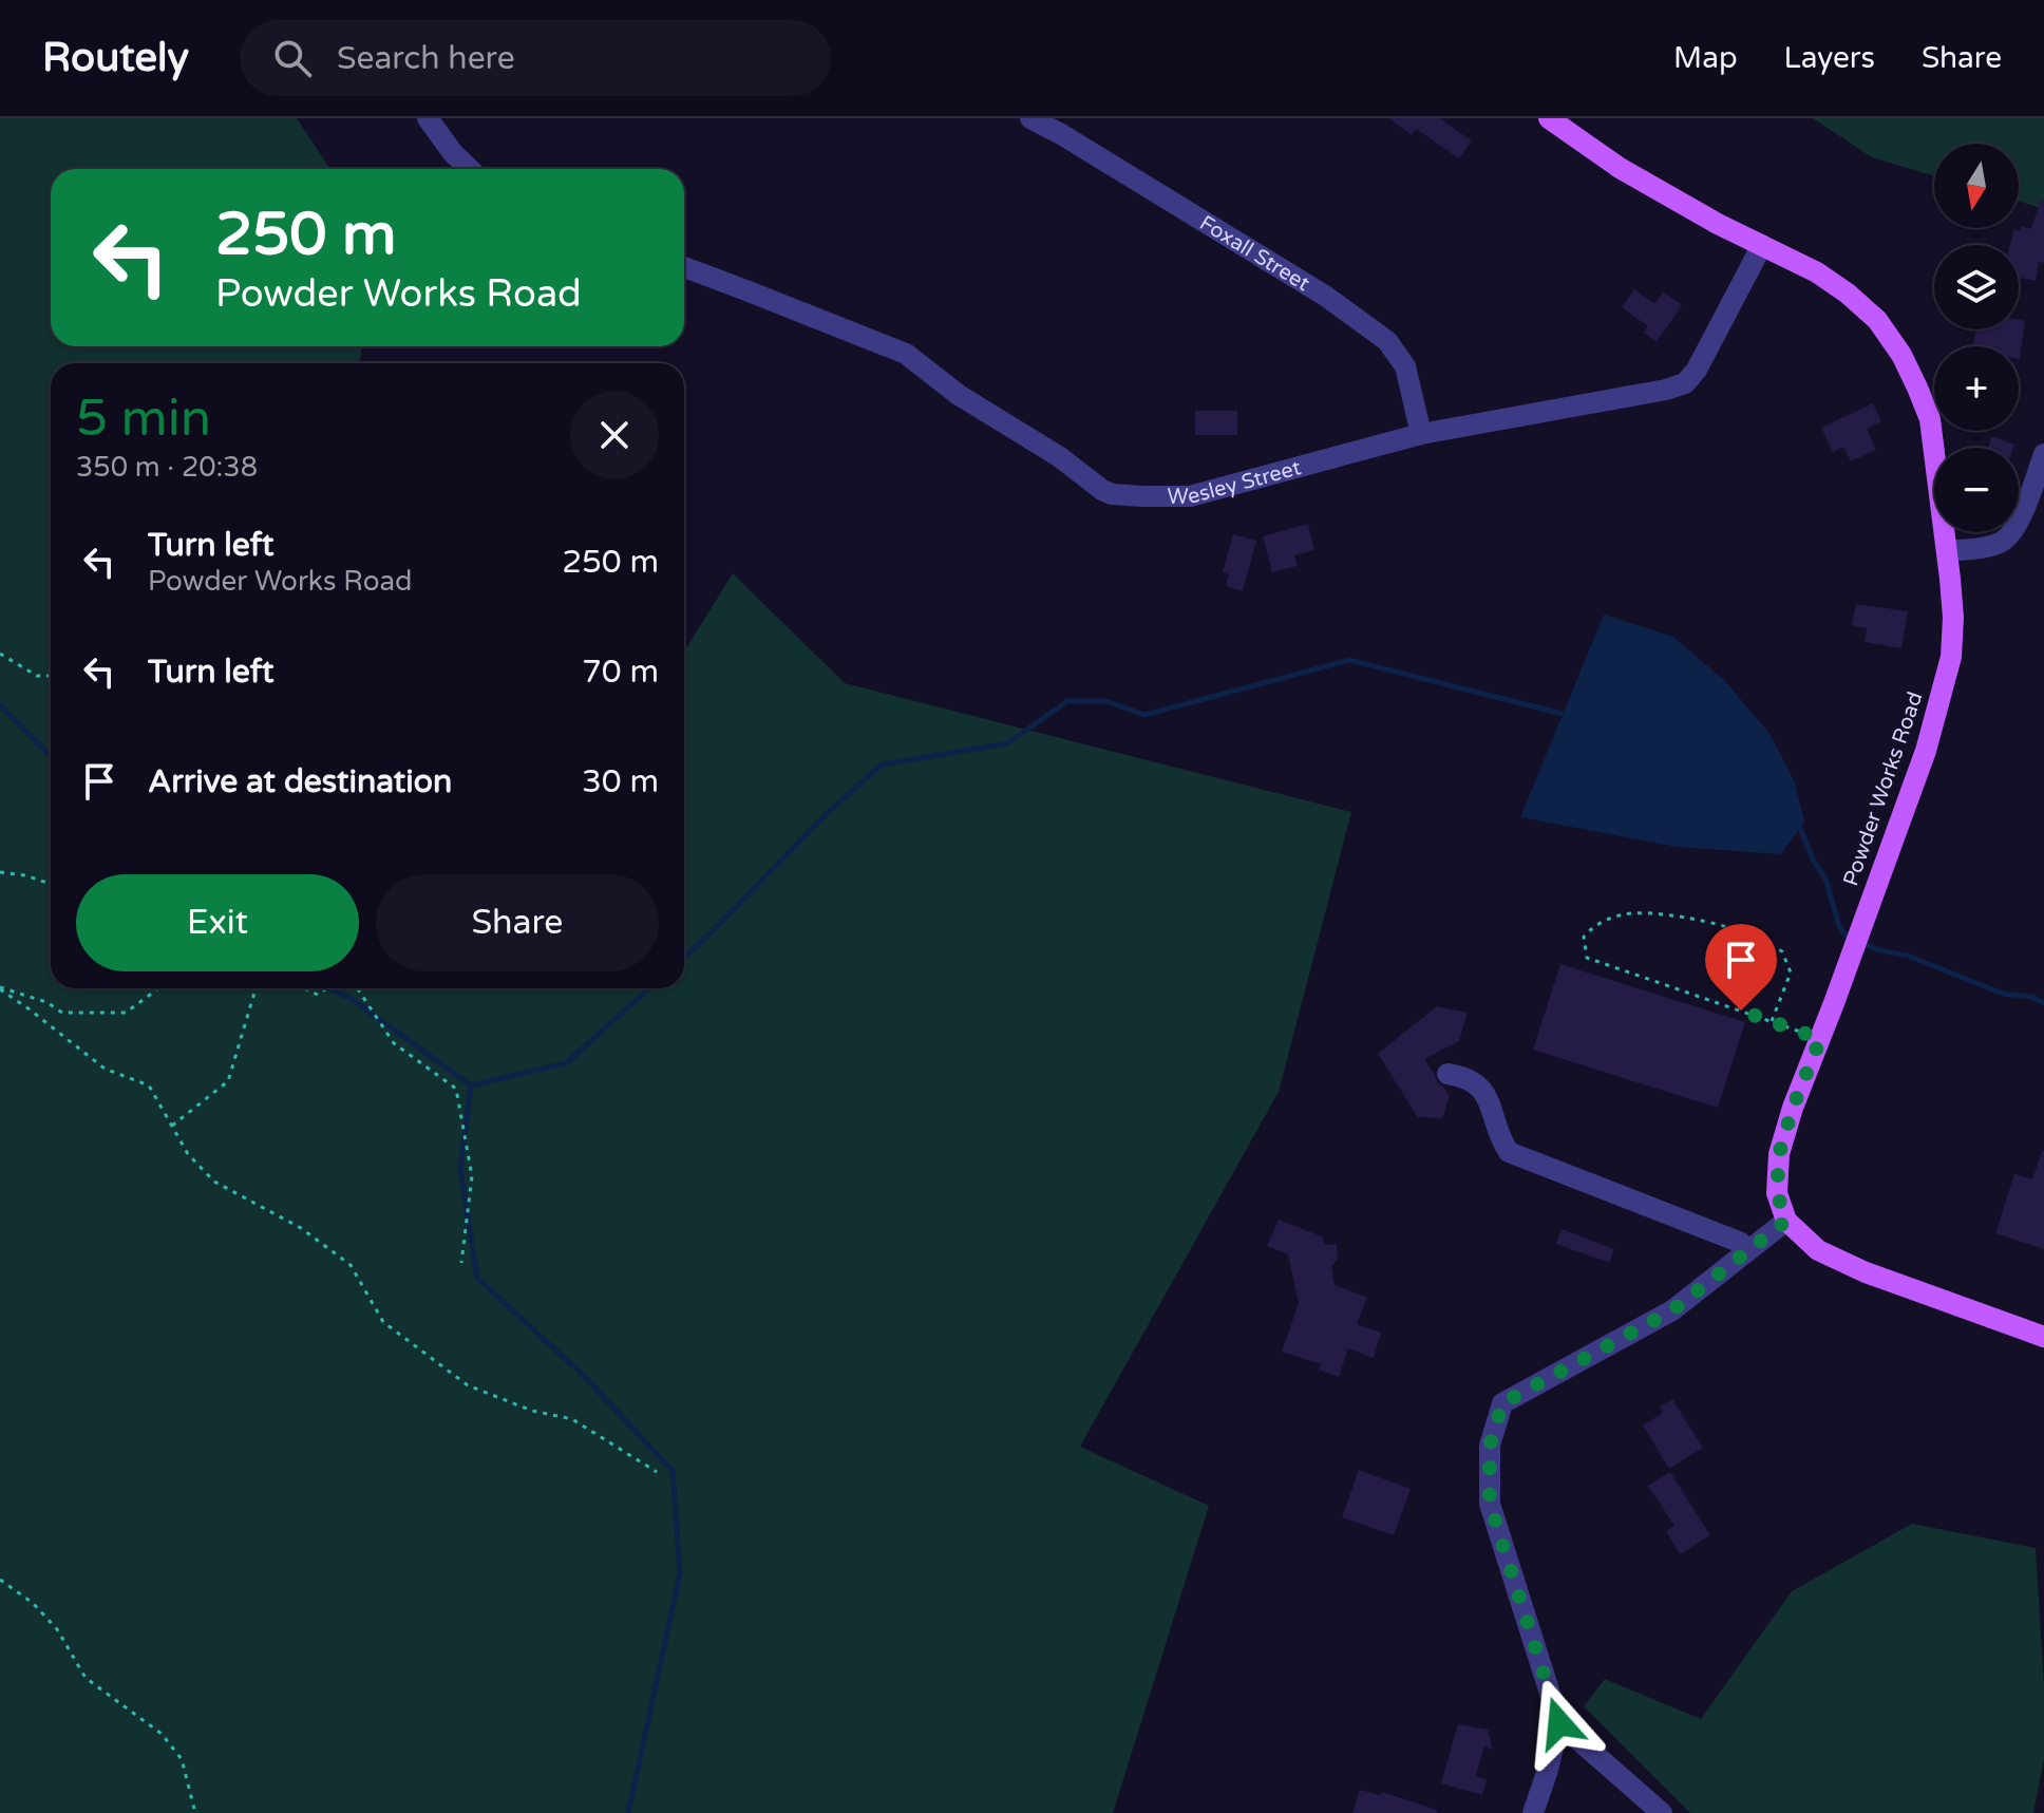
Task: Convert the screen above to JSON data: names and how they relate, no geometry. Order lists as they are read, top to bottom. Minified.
{"streets":{"main road":["Powder Works Road"],"street":["Foxall Street","Wesley Street"]},"crossings":[["Foxall Street","Wesley Street"],["Wesley Street","Powder Works Road"]],"north":"bottom","page":{"header":"Routely","search":"Search here","nav":["Map","Layers","Share"],"map_buttons":["+","−"],"turn":["250 m","Powder Works Road"],"heading":["5 min","350 m · 20:38"],"list":[{"name":"Turn left","note":"Powder Works Road","value":"250 m"},{"name":"Turn left","value":"70 m"},{"name":"Arrive at destination","value":"30 m"}],"buttons":["Exit","Share"]}}
